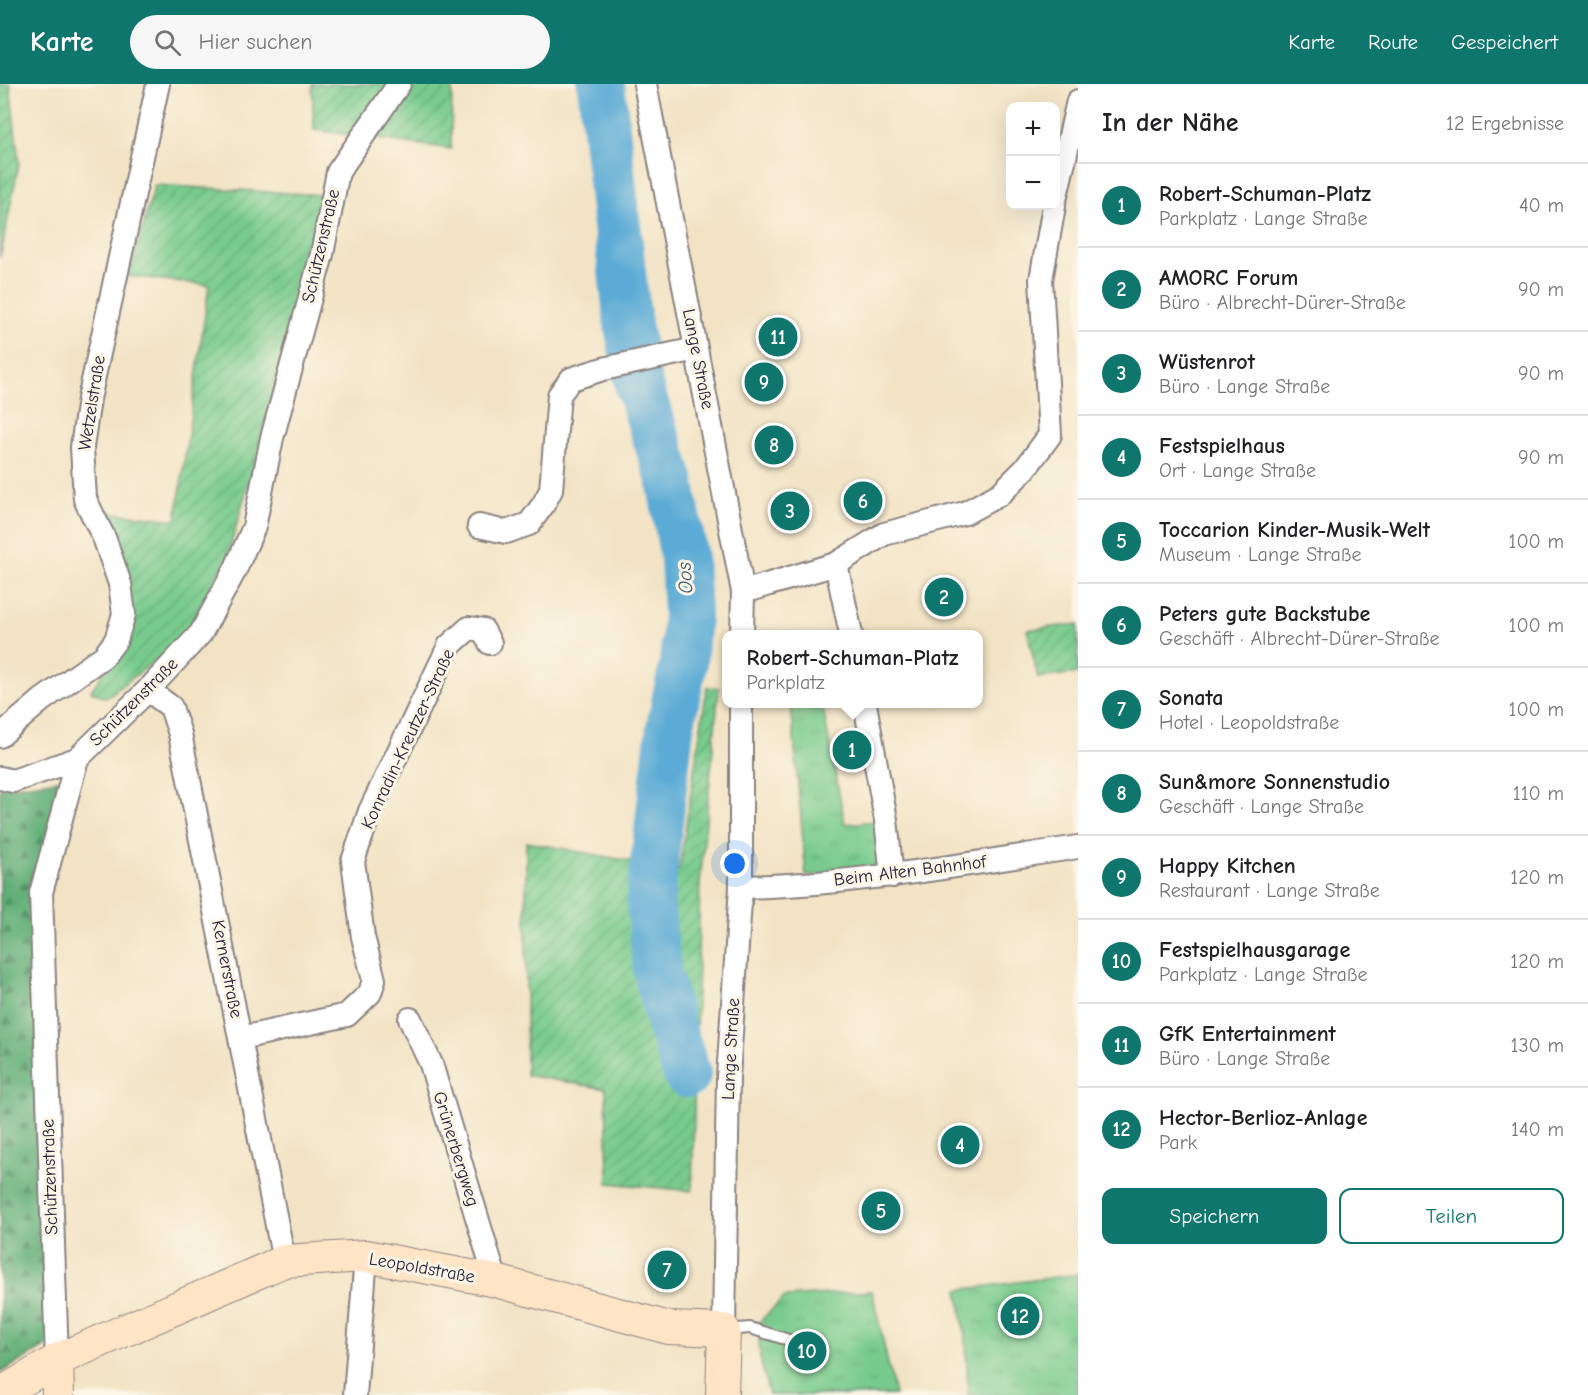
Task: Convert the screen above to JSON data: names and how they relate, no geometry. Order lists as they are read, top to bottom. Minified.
{"streets":{"main road":["Lange Straße","Leopoldstraße"],"street":["Schützenstraße","Wetzelstraße","Konradin-Kreutzer-Straße","Beim Alten Bahnhof","Kernerstraße","Grünerbergweg"]},"crossings":[["Schützenstraße","Kernerstraße"],["Schützenstraße","Leopoldstraße"],["Lange Straße","Beim Alten Bahnhof"],["Lange Straße","Leopoldstraße"],["Konradin-Kreutzer-Straße","Kernerstraße"],["Kernerstraße","Leopoldstraße"],["Grünerbergweg","Leopoldstraße"]],"water":["Oos"],"page":{"header":"Karte","search":"Hier suchen","nav":["Karte","Route","Gespeichert"],"heading":["In der Nähe","12 Ergebnisse"],"map_buttons":["+","−"],"list":[{"mark":"1","name":"Robert-Schuman-Platz","note":"Parkplatz · Lange Straße","value":"40 m"},{"mark":"2","name":"AMORC Forum","note":"Büro · Albrecht-Dürer-Straße","value":"90 m"},{"mark":"3","name":"Wüstenrot","note":"Büro · Lange Straße","value":"90 m"},{"mark":"4","name":"Festspielhaus","note":"Ort · Lange Straße","value":"90 m"},{"mark":"5","name":"Toccarion Kinder-Musik-Welt","note":"Museum · Lange Straße","value":"100 m"},{"mark":"6","name":"Peters gute Backstube","note":"Geschäft · Albrecht-Dürer-Straße","value":"100 m"},{"mark":"7","name":"Sonata","note":"Hotel · Leopoldstraße","value":"100 m"},{"mark":"8","name":"Sun&more Sonnenstudio","note":"Geschäft · Lange Straße","value":"110 m"},{"mark":"9","name":"Happy Kitchen","note":"Restaurant · Lange Straße","value":"120 m"},{"mark":"10","name":"Festspielhausgarage","note":"Parkplatz · Lange Straße","value":"120 m"},{"mark":"11","name":"GfK Entertainment","note":"Büro · Lange Straße","value":"130 m"},{"mark":"12","name":"Hector-Berlioz-Anlage","note":"Park","value":"140 m"}],"pins":["11","9","8","6","3","2","1","4","5","7","12","10"],"popup":["Robert-Schuman-Platz","Parkplatz"],"buttons":["Speichern","Teilen"]}}
